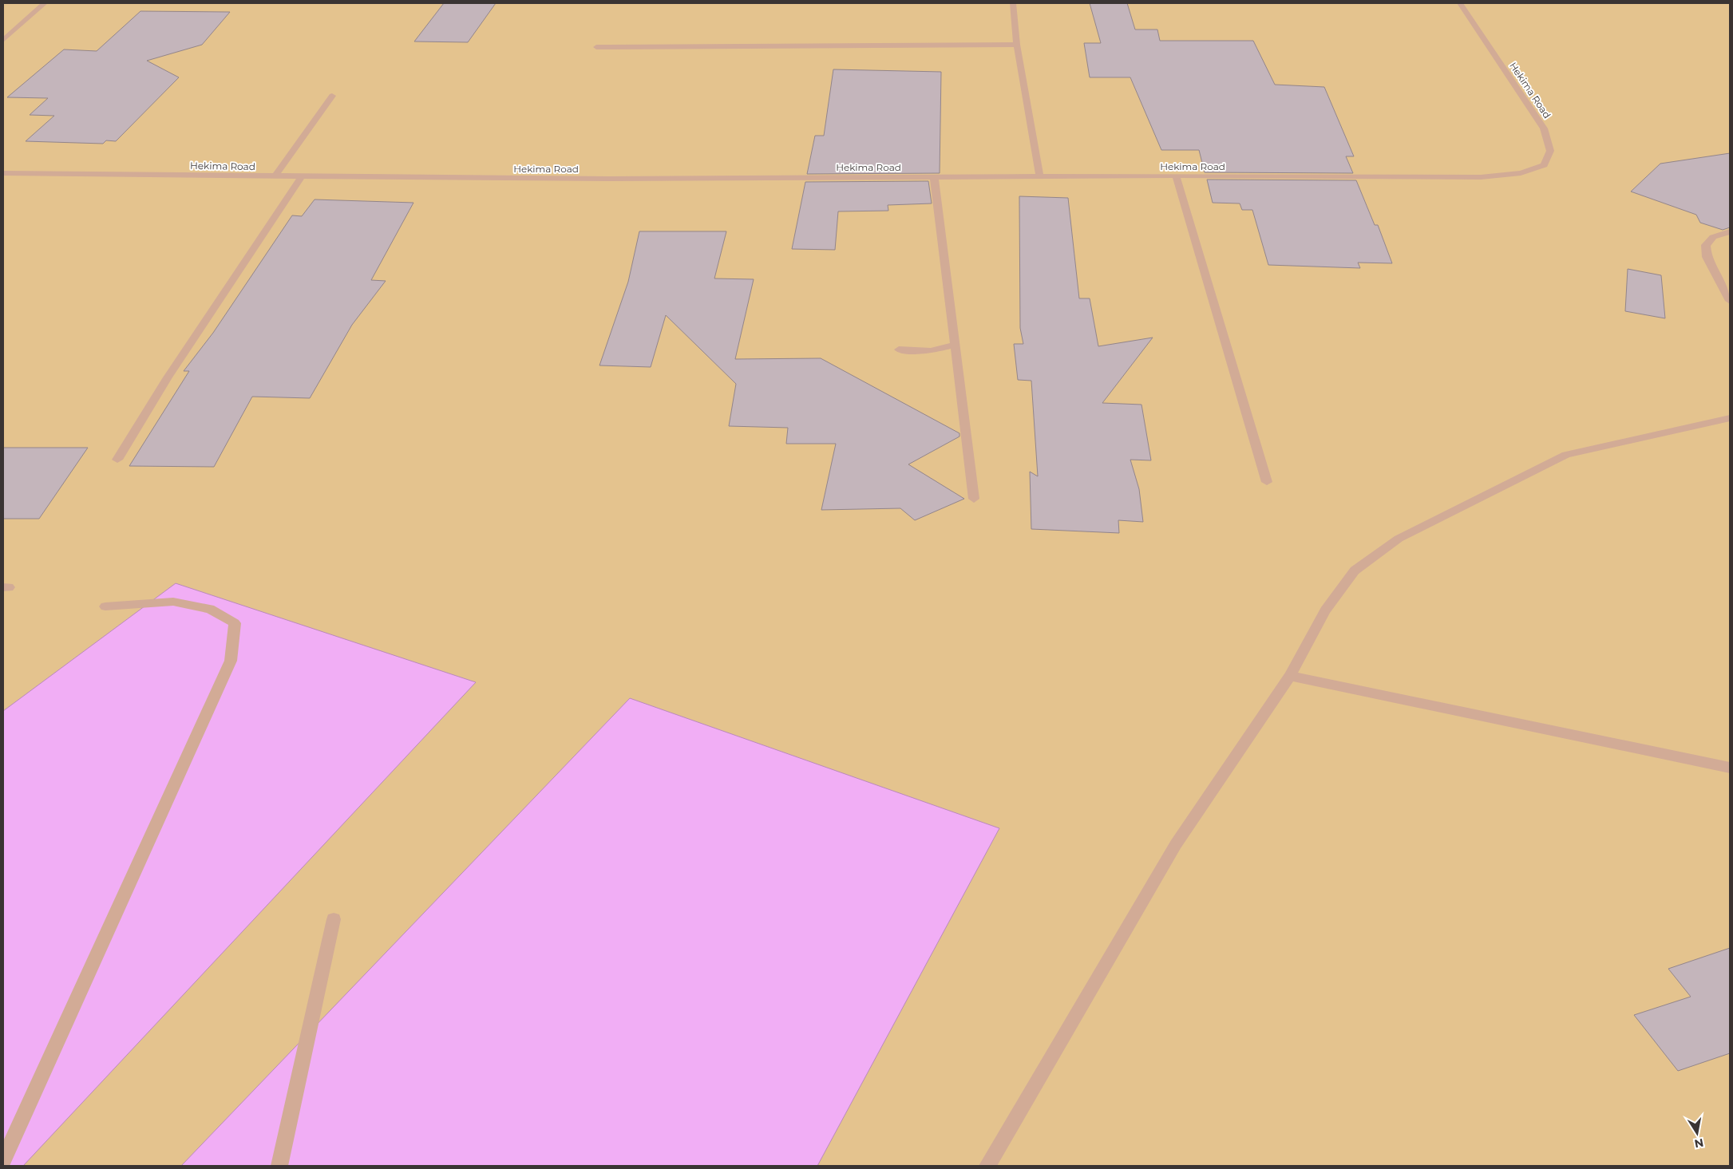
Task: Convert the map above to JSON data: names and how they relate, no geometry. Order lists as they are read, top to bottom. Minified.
{"streets":{"street":["Hekima Road"]},"north":"bottom"}
